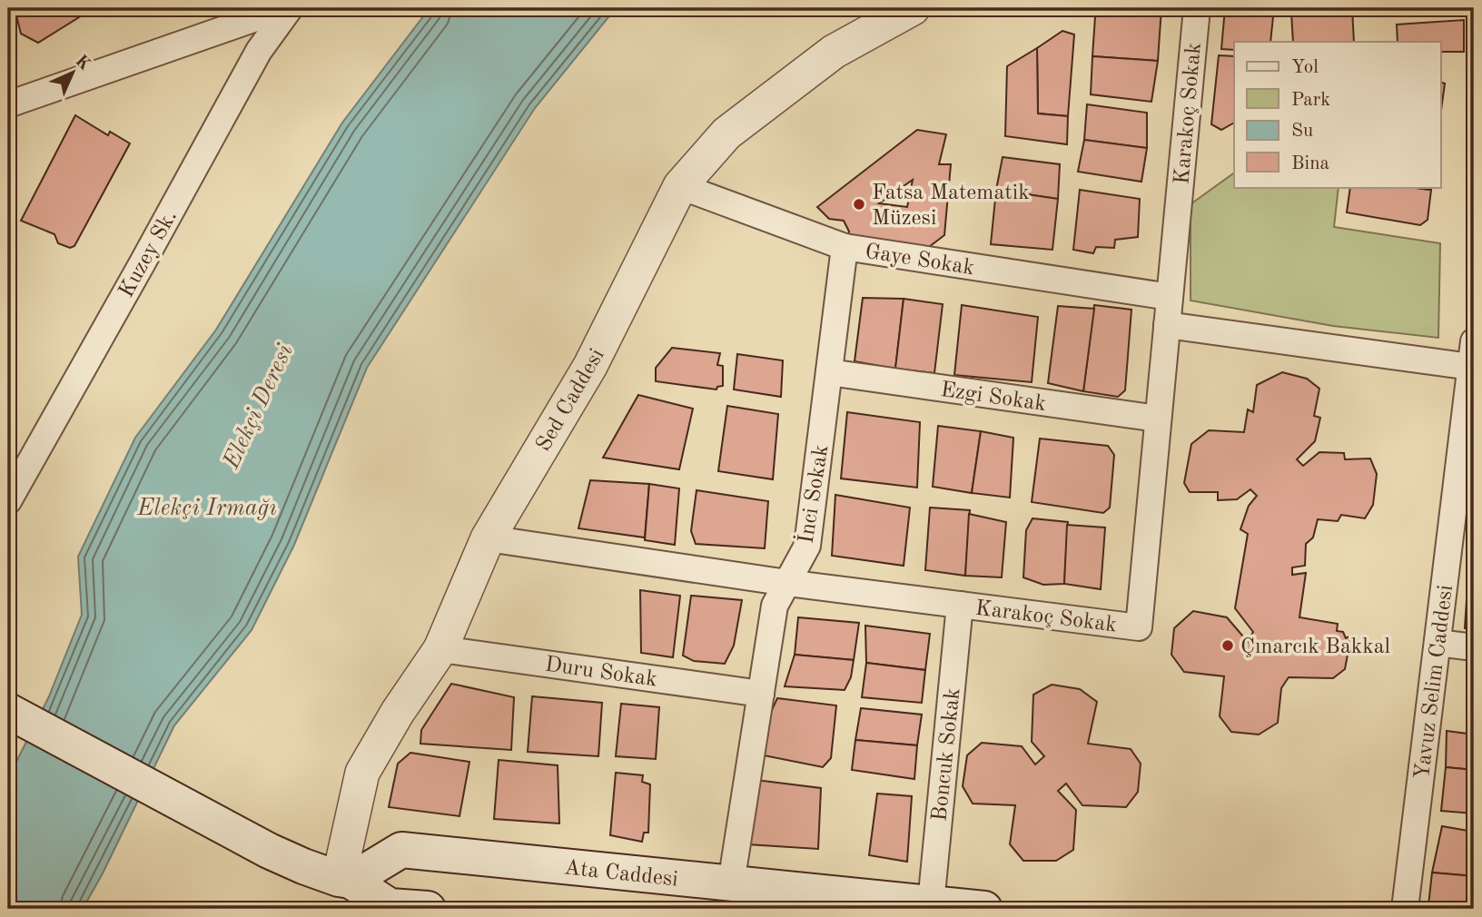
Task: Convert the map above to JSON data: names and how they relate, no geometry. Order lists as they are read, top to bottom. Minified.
{"streets":{"main road":["Ata Caddesi"],"street":["Karakoç Sokak","Kuzey Sk.","Gaye Sokak","Ezgi Sokak","Sed Caddesi","İnci Sokak","Duru Sokak","Yavuz Selim Caddesi","Boncuk Sokak"]},"crossings":[["Karakoç Sokak","Gaye Sokak"],["Karakoç Sokak","Ezgi Sokak"],["Karakoç Sokak","Sed Caddesi"],["Karakoç Sokak","İnci Sokak"],["Karakoç Sokak","Boncuk Sokak"],["Gaye Sokak","Sed Caddesi"],["Gaye Sokak","İnci Sokak"],["Ezgi Sokak","İnci Sokak"],["Sed Caddesi","Duru Sokak"],["Sed Caddesi","Ata Caddesi"],["İnci Sokak","Duru Sokak"],["İnci Sokak","Ata Caddesi"],["Boncuk Sokak","Ata Caddesi"]],"water":["Elekçi Deresi","Elekçi Irmağı"],"places":["Fatsa Matematik Müzesi","Çınarcık Bakkal"],"legend":["Yol","Park","Su","Bina"],"north":"top right"}
